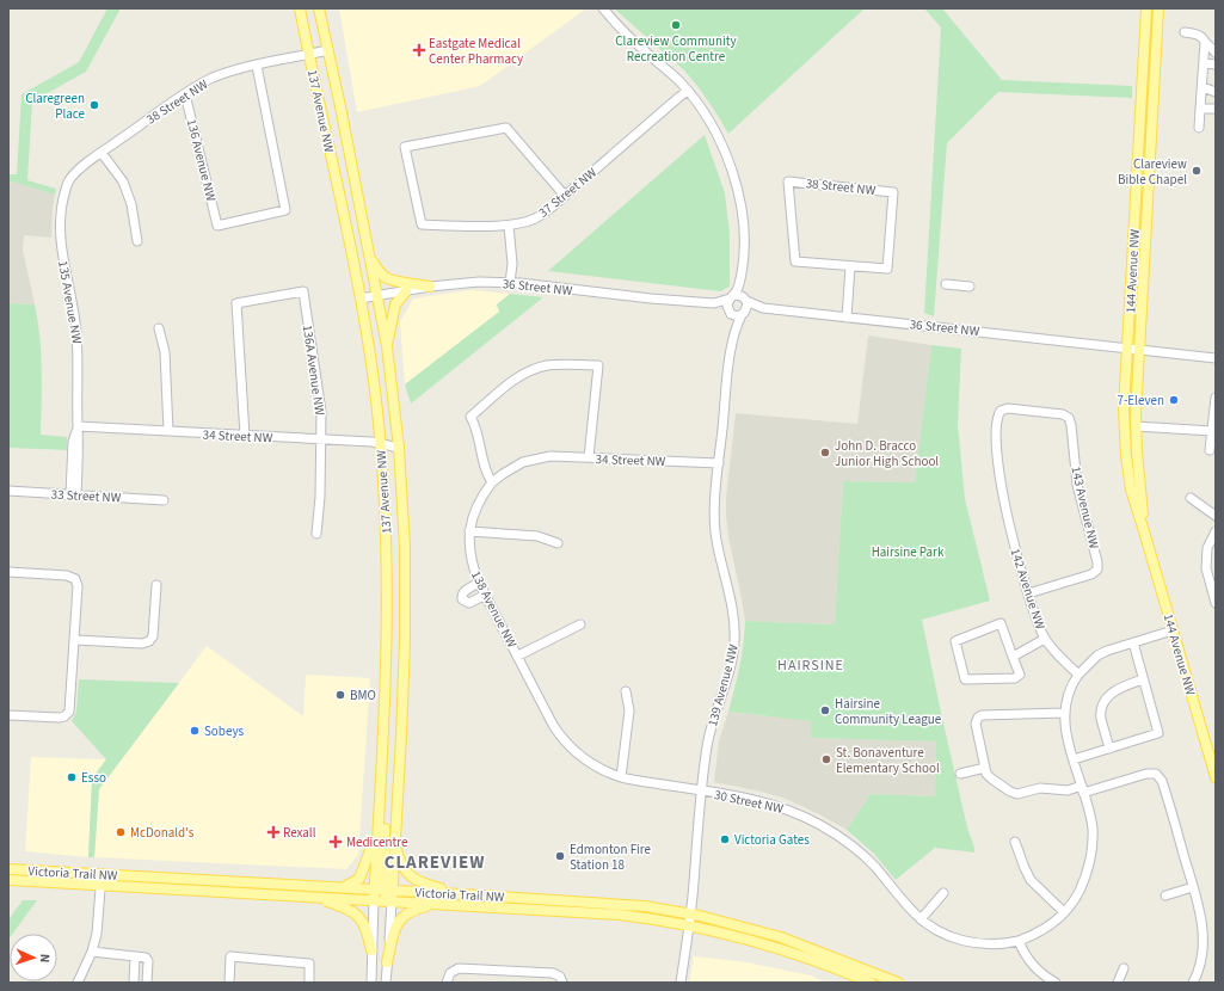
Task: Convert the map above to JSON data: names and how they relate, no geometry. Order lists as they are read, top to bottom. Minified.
{"streets":{"main road":["137 Avenue NW","144 Avenue NW","Victoria Trail NW"],"street":["38 Street NW","136 Avenue NW","37 Street NW","36 Street NW","135 Avenue NW","136A Avenue NW","34 Street NW","33 Street NW","143 Avenue NW","142 Avenue NW","138 Avenue NW","139 Avenue NW","30 Street NW"]},"crossings":[["38 Street NW","137 Avenue NW"],["38 Street NW","136 Avenue NW"],["38 Street NW","135 Avenue NW"],["137 Avenue NW","36 Street NW"],["137 Avenue NW","34 Street NW"],["137 Avenue NW","Victoria Trail NW"],["144 Avenue NW","36 Street NW"],["36 Street NW","139 Avenue NW"],["135 Avenue NW","34 Street NW"],["135 Avenue NW","33 Street NW"],["136A Avenue NW","34 Street NW"],["34 Street NW","138 Avenue NW"],["34 Street NW","139 Avenue NW"],["143 Avenue NW","142 Avenue NW"],["138 Avenue NW","30 Street NW"],["139 Avenue NW","30 Street NW"],["139 Avenue NW","Victoria Trail NW"]],"districts":["HAIRSINE","CLAREVIEW"],"parks":["Hairsine Park"],"places":{"other":["Clareview Community Recreation Centre","Claregreen Place","Clareview Bible Chapel","7-Eleven","John D. Bracco Junior High School","BMO","Hairsine Community League","Sobeys","St. Bonaventure Elementary School","Esso","McDonald's","Victoria Gates","Edmonton Fire Station 18"],"health":["Eastgate Medical Center Pharmacy","Rexall","Medicentre"]},"north":"right"}
